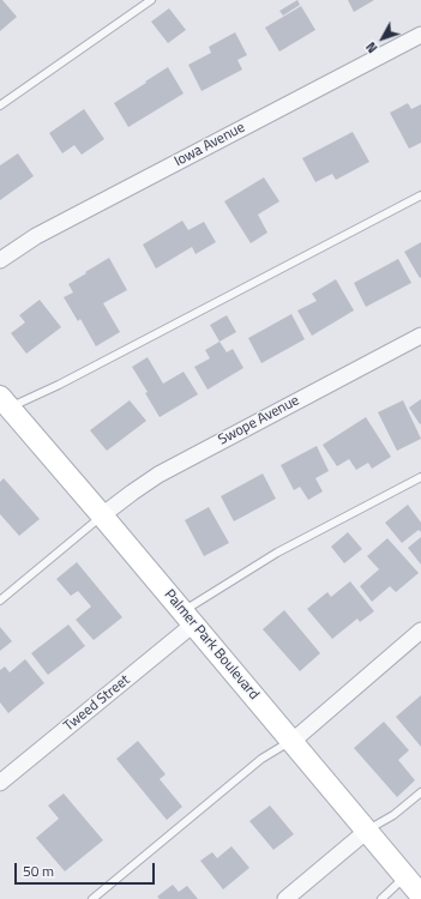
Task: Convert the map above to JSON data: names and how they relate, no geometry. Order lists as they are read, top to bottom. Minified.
{"streets":{"main road":["Palmer Park Boulevard"],"street":["Iowa Avenue","Swope Avenue","Tweed Street"]},"crossings":[["Swope Avenue","Palmer Park Boulevard"],["Palmer Park Boulevard","Tweed Street"]],"scale_bar":"50 m","north":"bottom left"}
